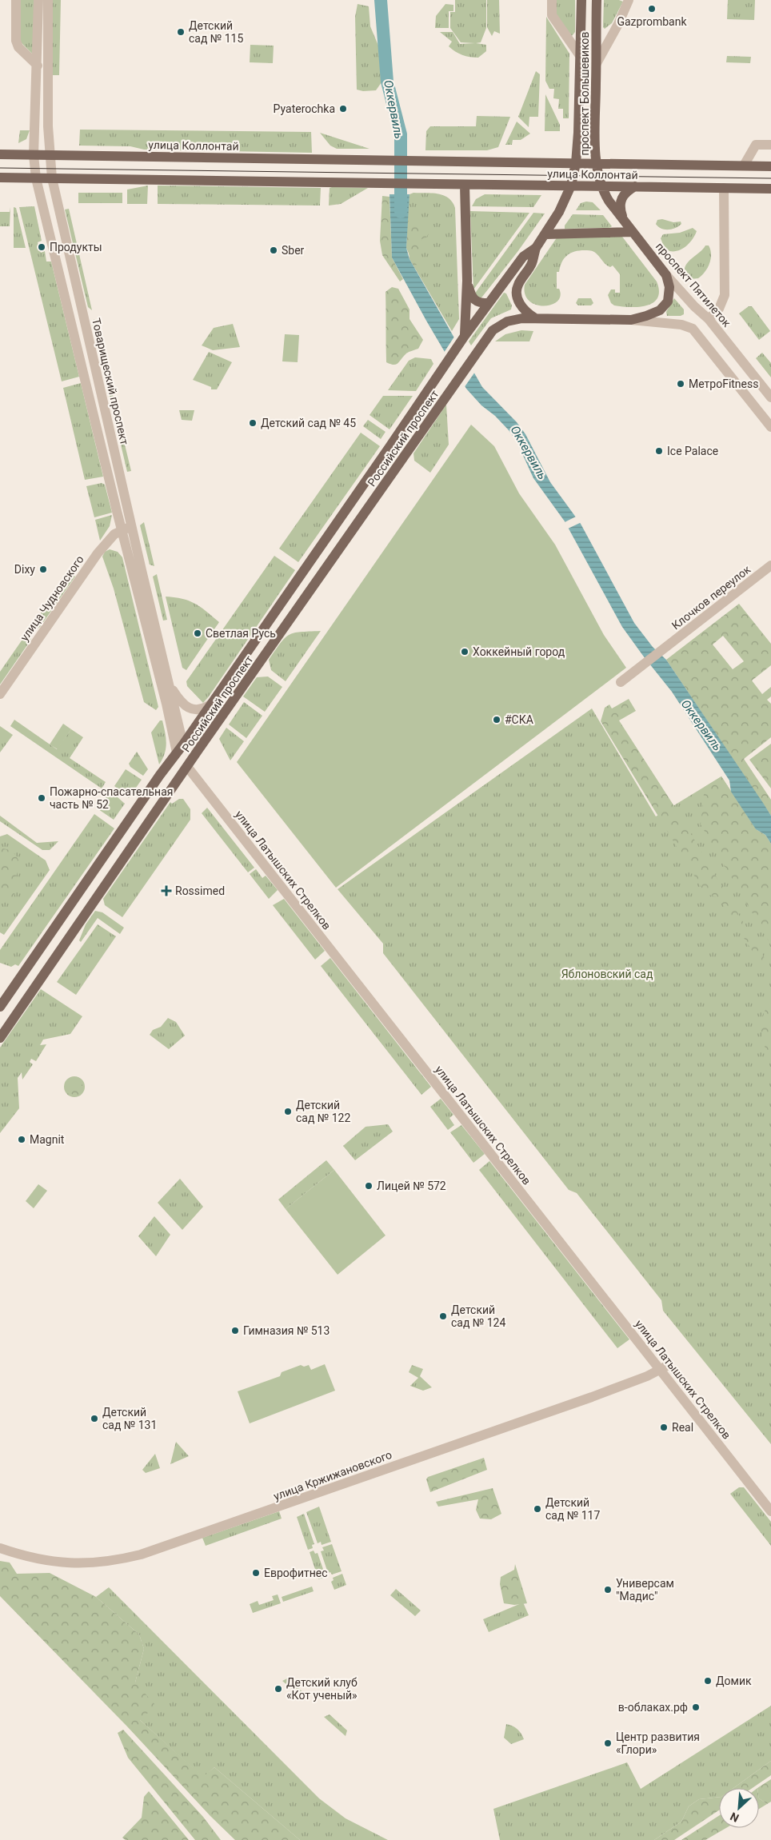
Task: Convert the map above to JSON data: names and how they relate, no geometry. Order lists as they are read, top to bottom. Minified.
{"streets":{"main road":["проспект Большевиков","улица Коллонтай","проспект Пятилеток","Российский проспект","улица Латышских Стрелков"],"street":["Товарищеский проспект","Клочков переулок","улица Чудновского","улица Кржижановского"]},"crossings":[["проспект Большевиков","улица Коллонтай"],["проспект Большевиков","проспект Пятилеток"],["улица Коллонтай","проспект Пятилеток"],["улица Коллонтай","Товарищеский проспект"],["Товарищеский проспект","Российский проспект"],["Товарищеский проспект","улица Чудновского"],["Товарищеский проспект","улица Латышских Стрелков"],["Российский проспект","улица Латышских Стрелков"],["улица Латышских Стрелков","улица Кржижановского"]],"water":["Оккервиль"],"parks":["Яблоновский сад"],"places":{"other":["Gazprombank","Детский сад № 115","Pyaterochka","Продукты","Sber","МетроFitness","Детский сад № 45","Ice Palace","Dixy","Светлая Русь","Хоккейный город","#СКА","Пожарно-спасательная часть № 52","Детский сад № 122","Magnit","Лицей № 572","Детский сад № 124","Гимназия № 513","Детский сад № 131","Real","Детский сад № 117","Еврофитнес","Универсам \"Мадис\"","Домик","Детский клуб «Кот ученый»","в-облаках.рф","Центр развития «Глори»"],"health":["Rossimed"]},"north":"bottom left"}
